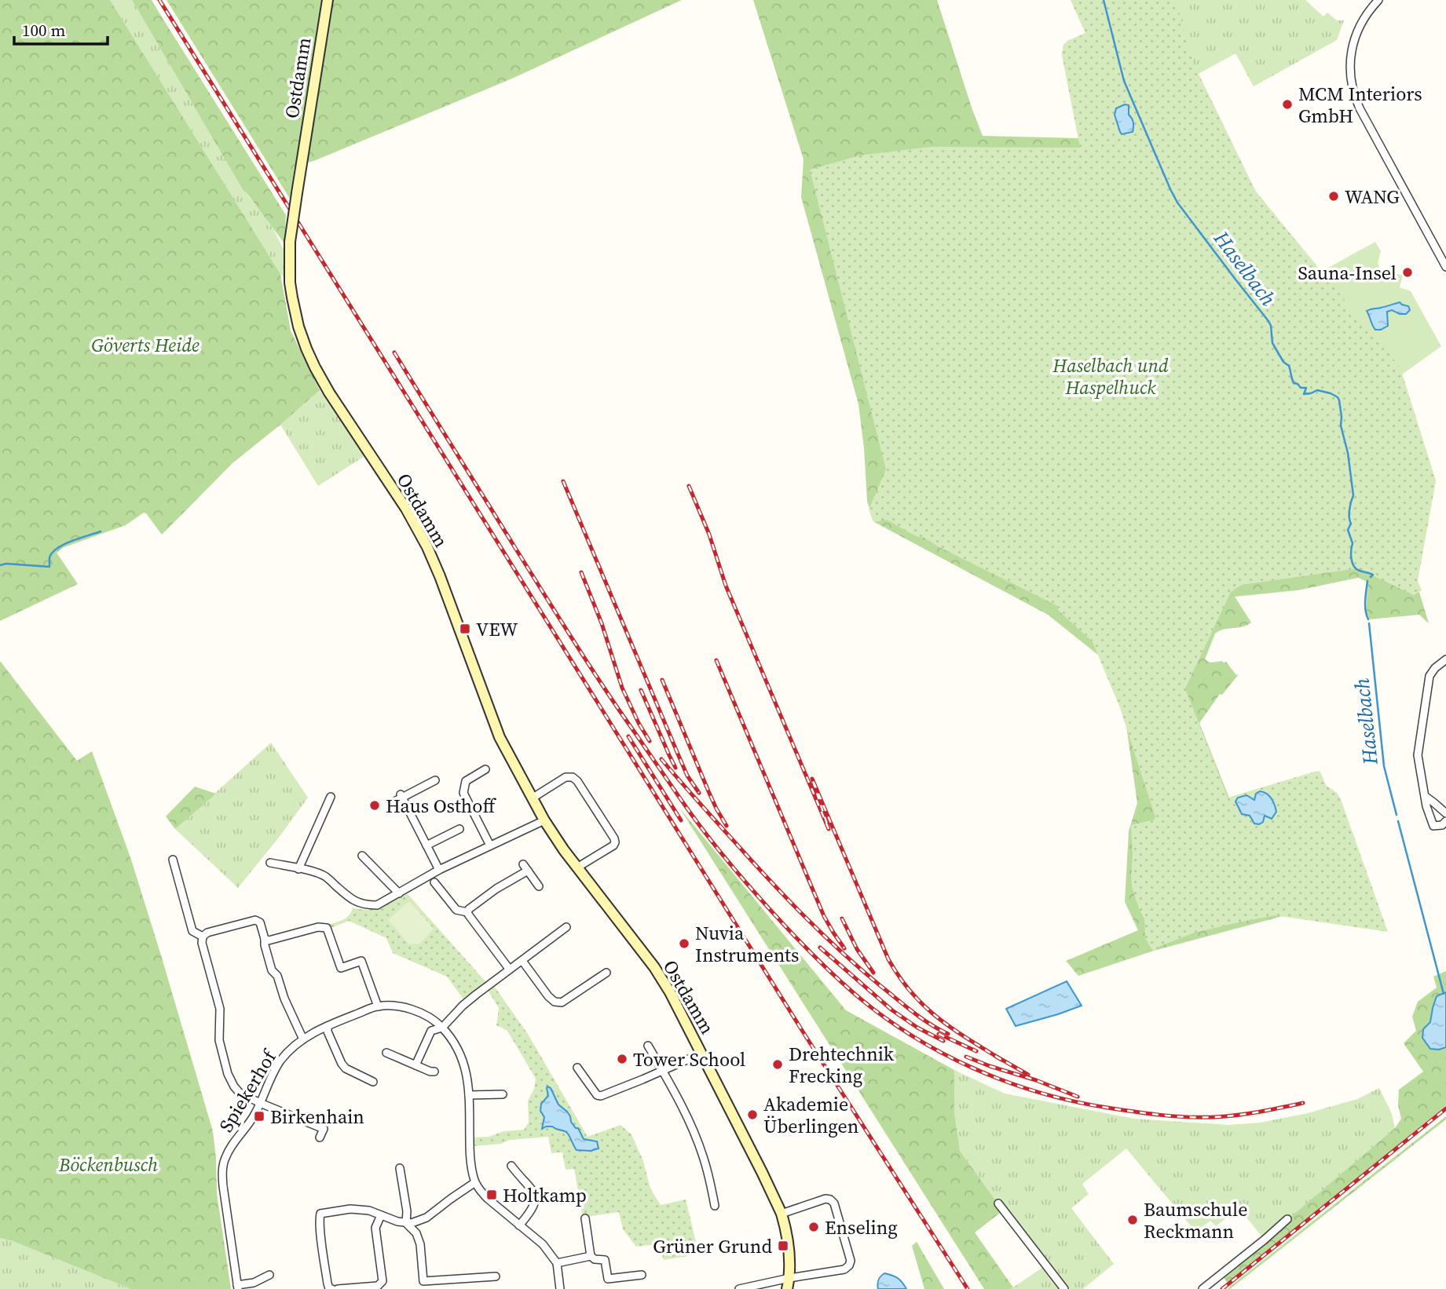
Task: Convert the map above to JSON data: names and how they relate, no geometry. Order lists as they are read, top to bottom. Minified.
{"streets":{"street":["Ostdamm","Spiekerhof"]},"water":["Haselbach"],"parks":["Göverts Heide","Haselbach und Haspelhuck","Böckenbusch"],"places":{"other":["MCM Interiors GmbH","WANG","Sauna-Insel","Haus Osthoff","Nuvia Instruments","Tower School","Drehtechnik Frecking","Akademie Überlingen","Baumschule Reckmann","Enseling"],"transit":["VEW","Birkenhain","Holtkamp","Grüner Grund"]},"scale_bar":"100 m"}
